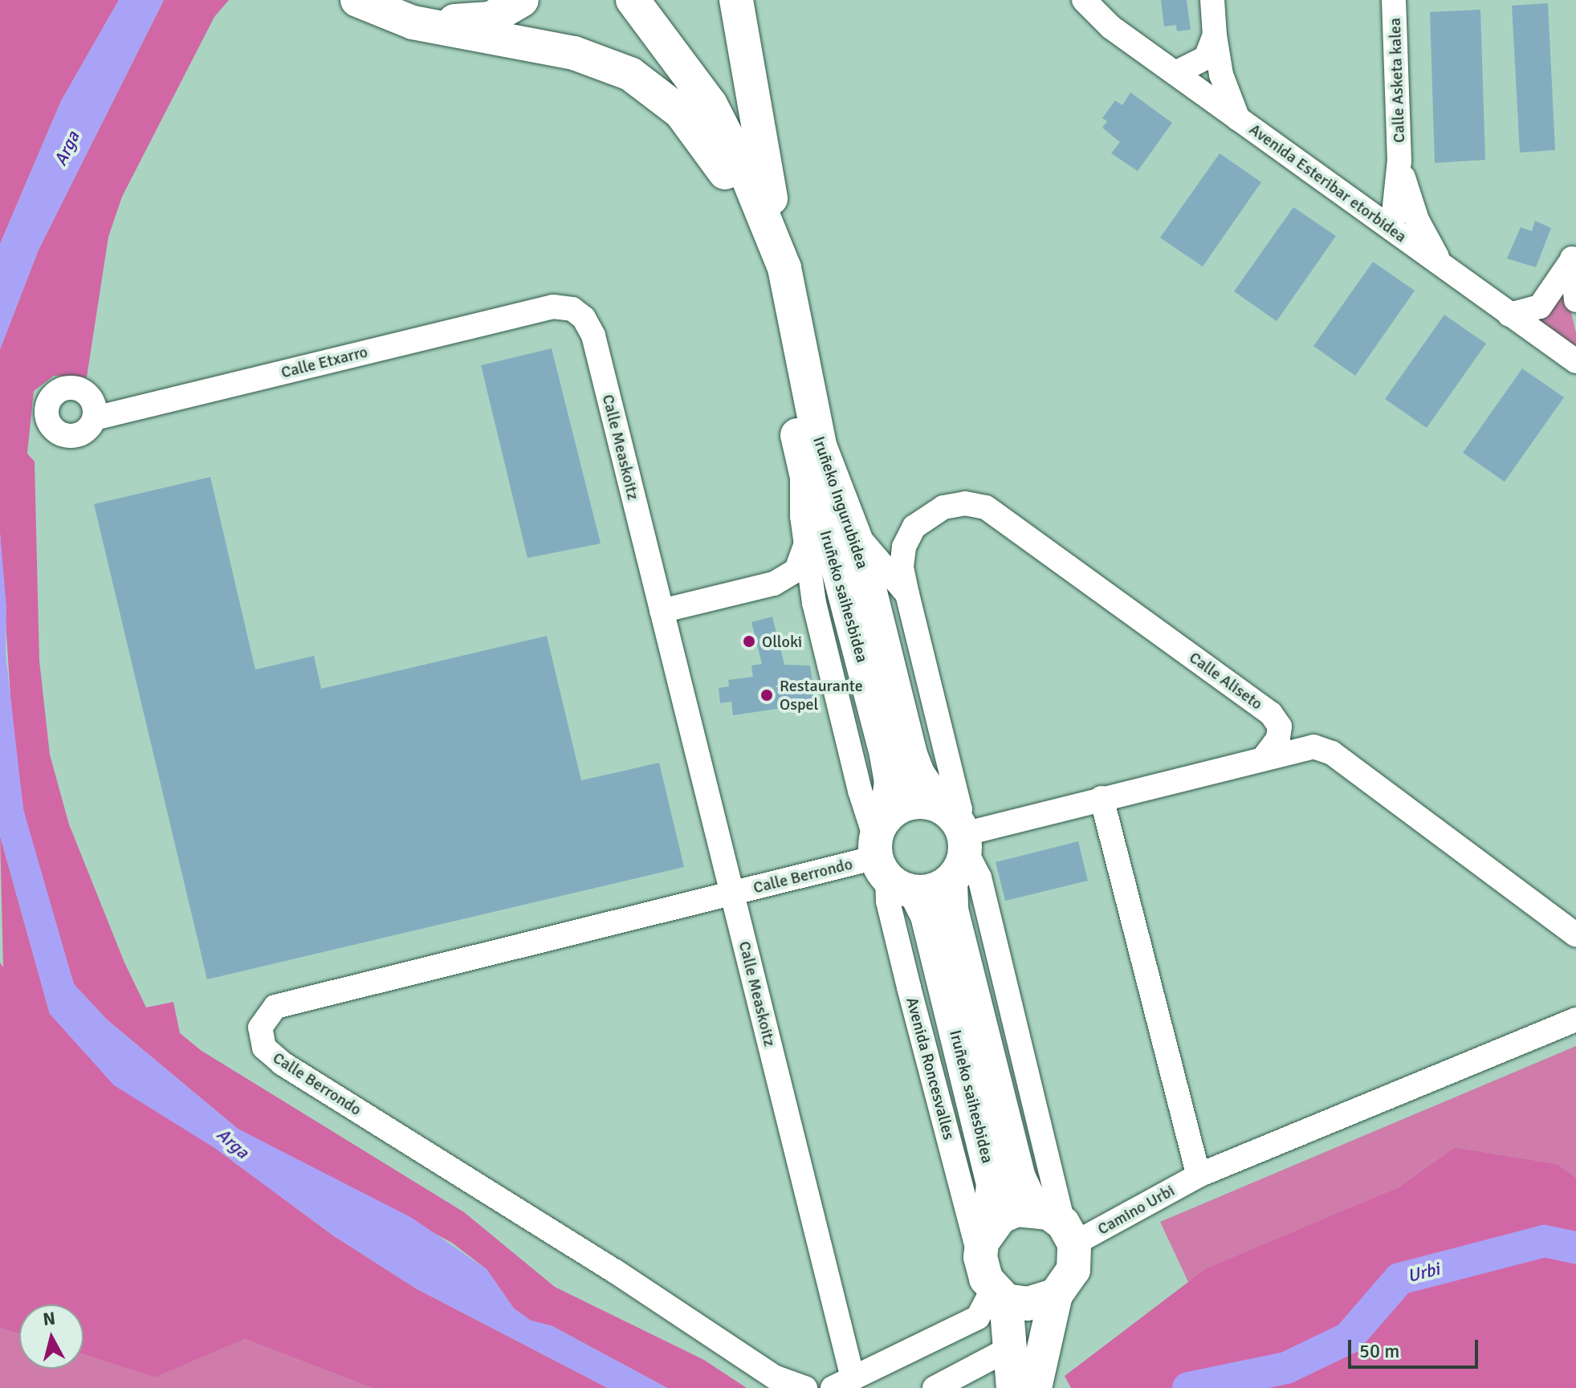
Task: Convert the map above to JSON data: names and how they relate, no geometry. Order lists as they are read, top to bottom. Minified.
{"streets":{"highway":["Iruñeko Ingurubidea","Iruñeko saihesbidea"],"street":["Calle Asketa kalea","Avenida Esteribar etorbidea","Calle Etxarro","Calle Measkoitz","Calle Aliseto","Calle Berrondo","Camino Urbi"]},"crossings":[["Calle Asketa kalea","Avenida Esteribar etorbidea"],["Calle Etxarro","Calle Measkoitz"],["Calle Measkoitz","Calle Berrondo"],["Iruñeko Ingurubidea","Iruñeko saihesbidea"],["Iruñeko saihesbidea","Calle Berrondo"],["Iruñeko saihesbidea","Camino Urbi"]],"water":["Arga","Urbi"],"places":["Olloki","Restaurante Ospel"],"scale_bar":"50 m","north":"top"}
